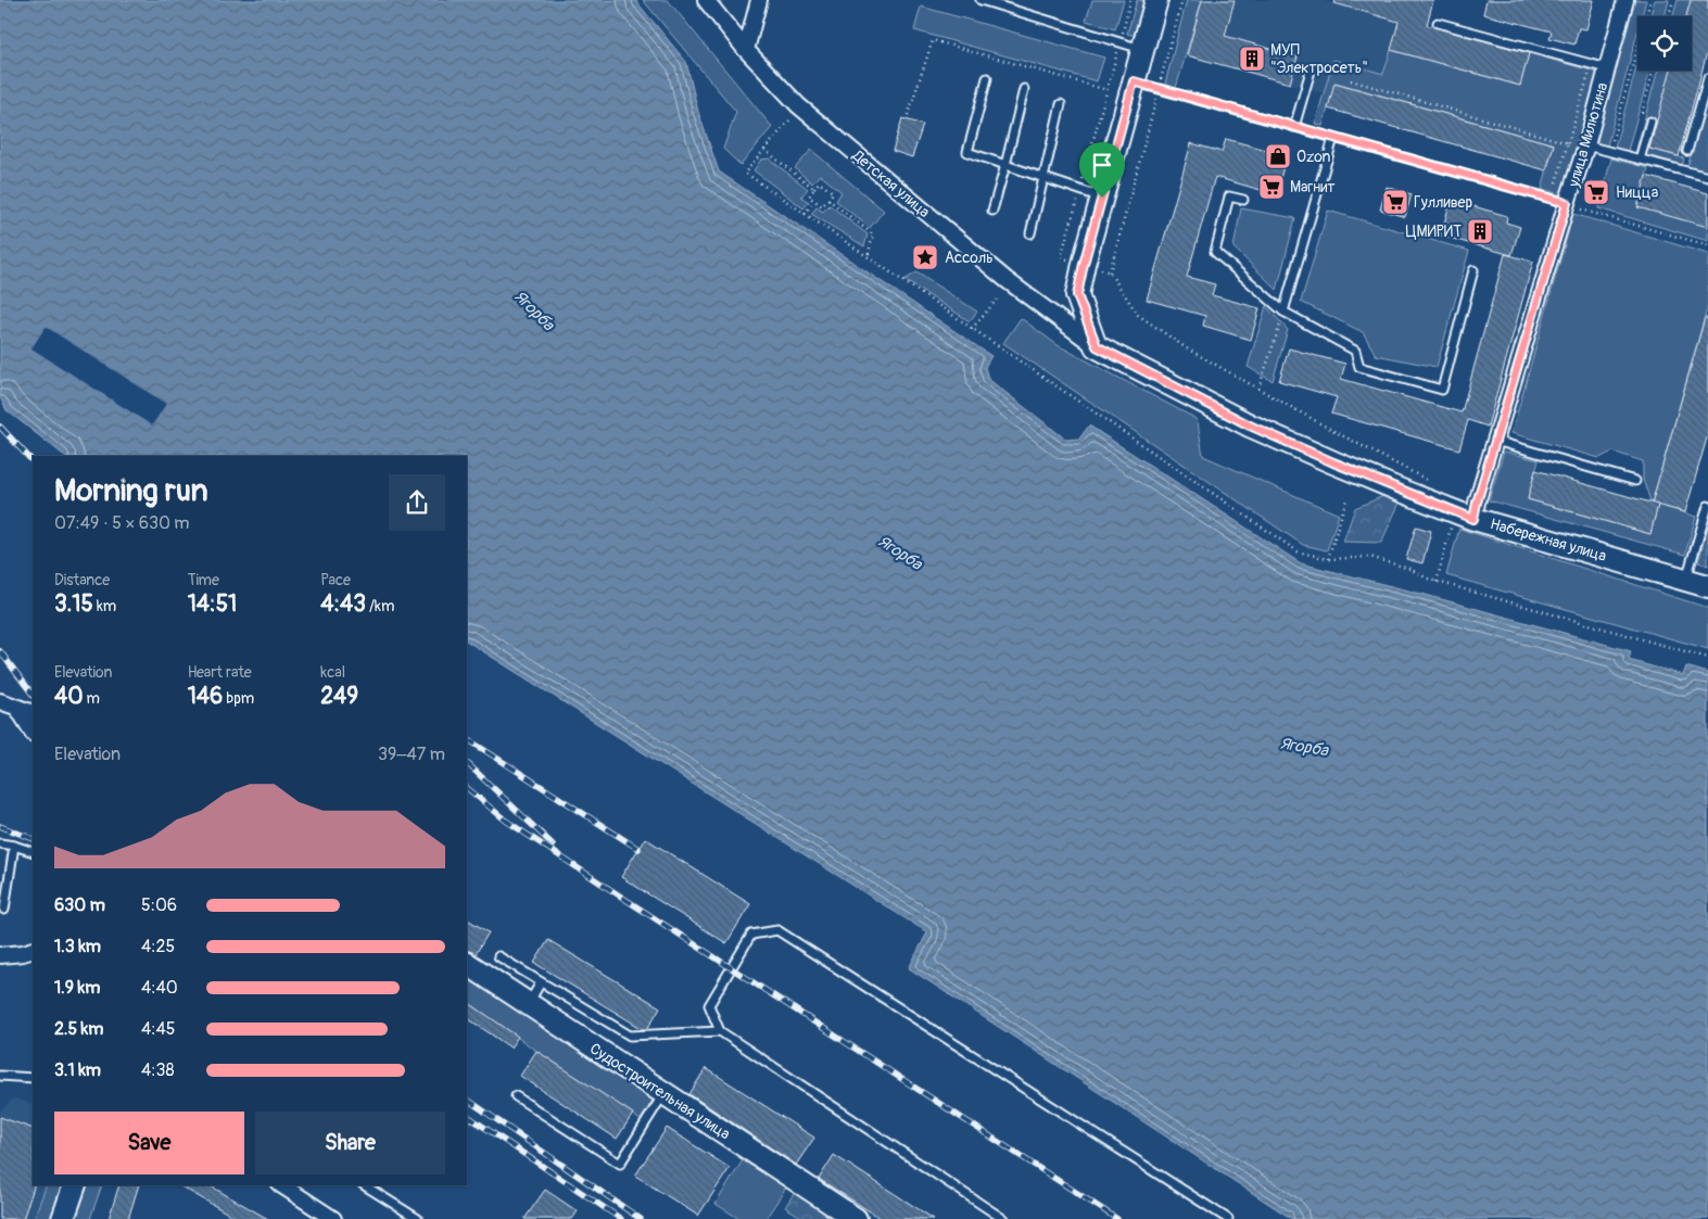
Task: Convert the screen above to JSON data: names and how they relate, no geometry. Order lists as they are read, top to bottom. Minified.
{"streets":{"main road":["Набережная улица","Судостроительная улица"],"street":["улица Милютина","Детская улица"]},"crossings":[["улица Милютина","Набережная улица"],["Детская улица","Набережная улица"]],"water":["Ягорба"],"places":{"building":["МУП \"Электросеть\"","ЦМИРИТ"],"shop":["Ozon"],"supermarket":["Магнит","Ницца","Гулливер"],"place":["Ассоль"]},"page":{"heading":["Morning run","07:49 · 5 × 630 m"],"stats":[["Distance","3.15 km"],["Time","14:51"],["Pace","4:43 /km"],["Elevation","40 m"],["Heart rate","146 bpm"],["kcal","249"]],"chart":["Elevation","39–47 m"],"list":[{"name":"630 m","note":"5:06"},{"name":"1.3 km","note":"4:25"},{"name":"1.9 km","note":"4:40"},{"name":"2.5 km","note":"4:45"},{"name":"3.1 km","note":"4:38"}],"buttons":["Save","Share"]}}
